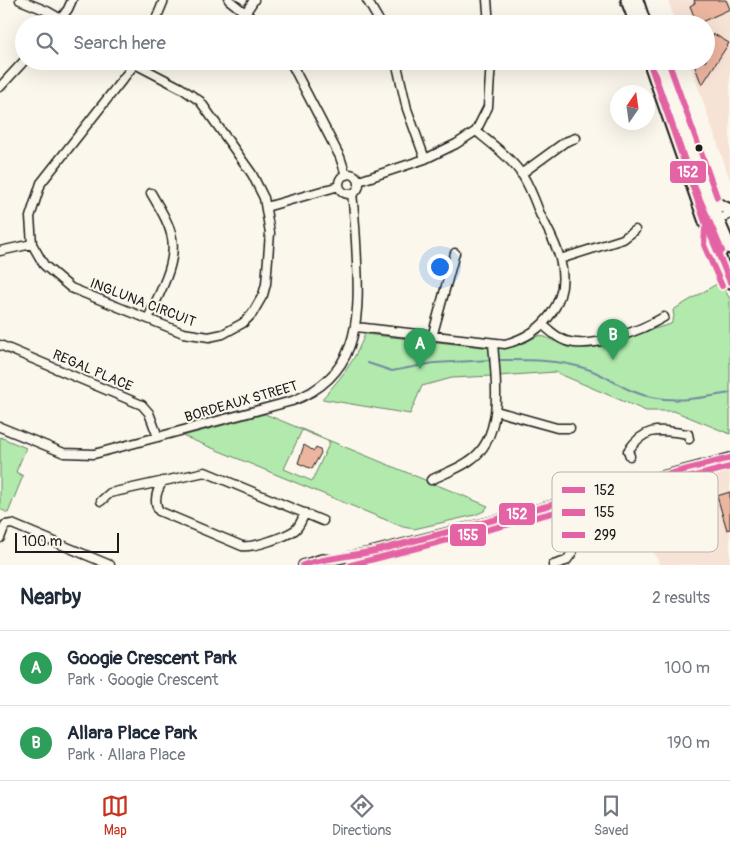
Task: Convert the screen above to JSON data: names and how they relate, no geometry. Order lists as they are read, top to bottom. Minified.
{"streets":{"street":["INGLUNA CIRCUIT","REGAL PLACE","BORDEAUX STREET"]},"crossings":[["REGAL PLACE","BORDEAUX STREET"]],"lines":["transit line 152","transit line 155","transit line 299"],"legend":["152","155","299"],"scale_bar":"100 m","north":"top","page":{"search":"Search here","pins":["B","A"],"scale":"100 m","heading":["Nearby","2 results"],"list":[{"mark":"A","name":"Googie Crescent Park","note":"Park · Googie Crescent","value":"100 m"},{"mark":"B","name":"Allara Place Park","note":"Park · Allara Place","value":"190 m"}],"nav":["Map","Directions","Saved"]}}
